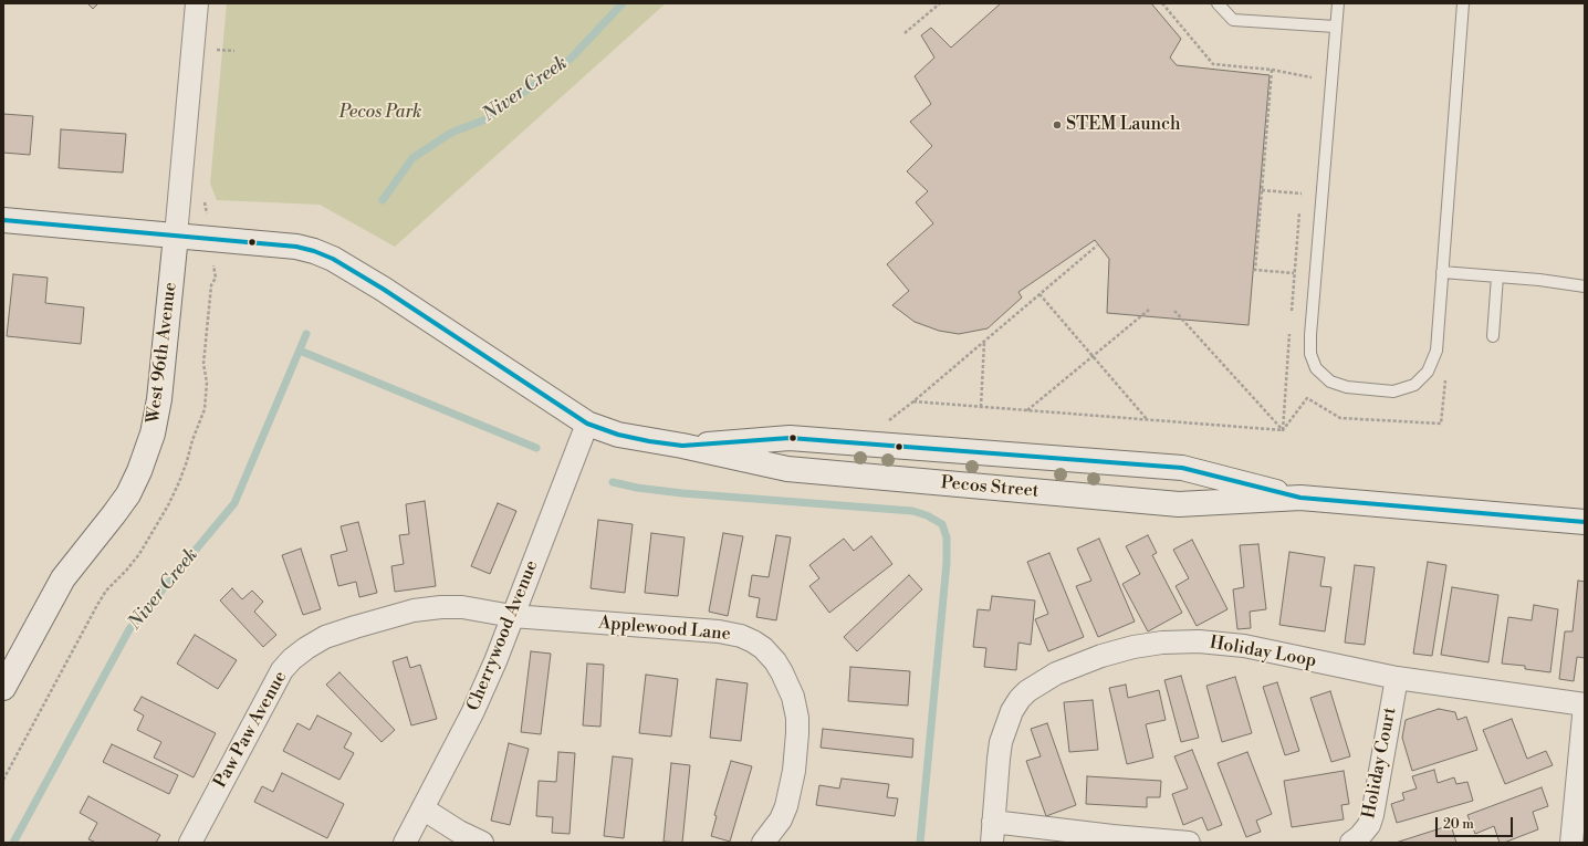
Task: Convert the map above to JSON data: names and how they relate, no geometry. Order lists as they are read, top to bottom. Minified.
{"streets":{"street":["West 96th Avenue","Pecos Street","Applewood Lane","Cherrywood Avenue","Holiday Loop","Paw Paw Avenue","Holiday Court"]},"crossings":[["West 96th Avenue","Pecos Street"],["Pecos Street","Cherrywood Avenue"],["Applewood Lane","Cherrywood Avenue"],["Applewood Lane","Paw Paw Avenue"],["Cherrywood Avenue","Paw Paw Avenue"],["Holiday Loop","Holiday Court"]],"water":["Niver Creek"],"parks":["Pecos Park"],"places":["STEM Launch"],"scale_bar":"20 m"}
